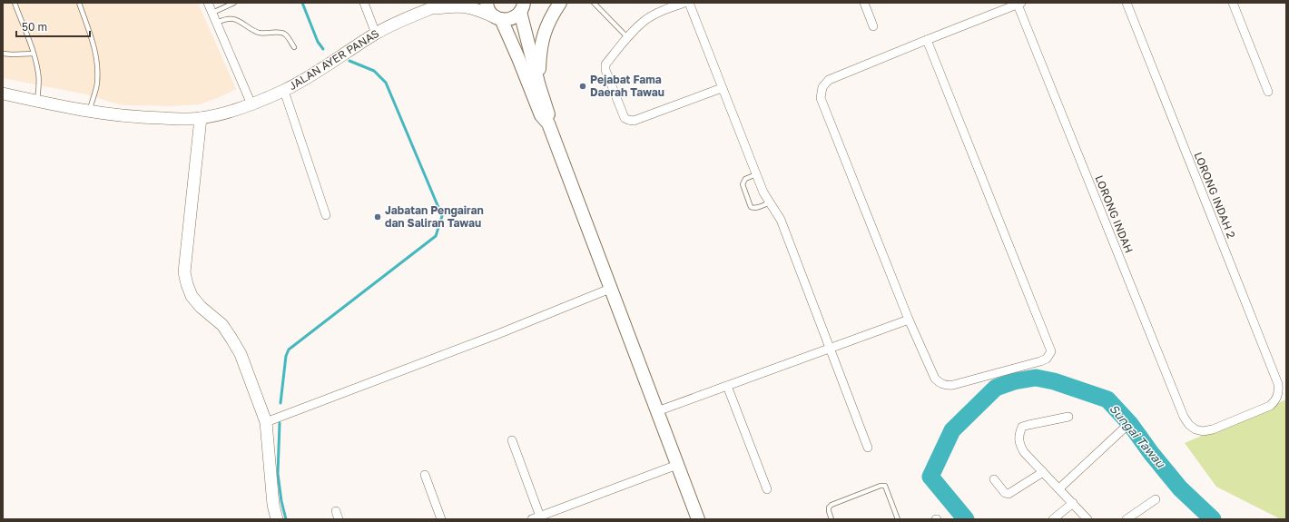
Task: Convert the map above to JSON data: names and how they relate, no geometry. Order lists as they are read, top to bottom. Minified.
{"streets":{"street":["JALAN AYER PANAS","LORONG INDAH 2","LORONG INDAH"]},"crossings":[["LORONG INDAH 2","LORONG INDAH"]],"water":["Sungai Tawau"],"places":["Pejabat Fama Daerah Tawau","Jabatan Pengairan dan Saliran Tawau"],"scale_bar":"50 m"}
